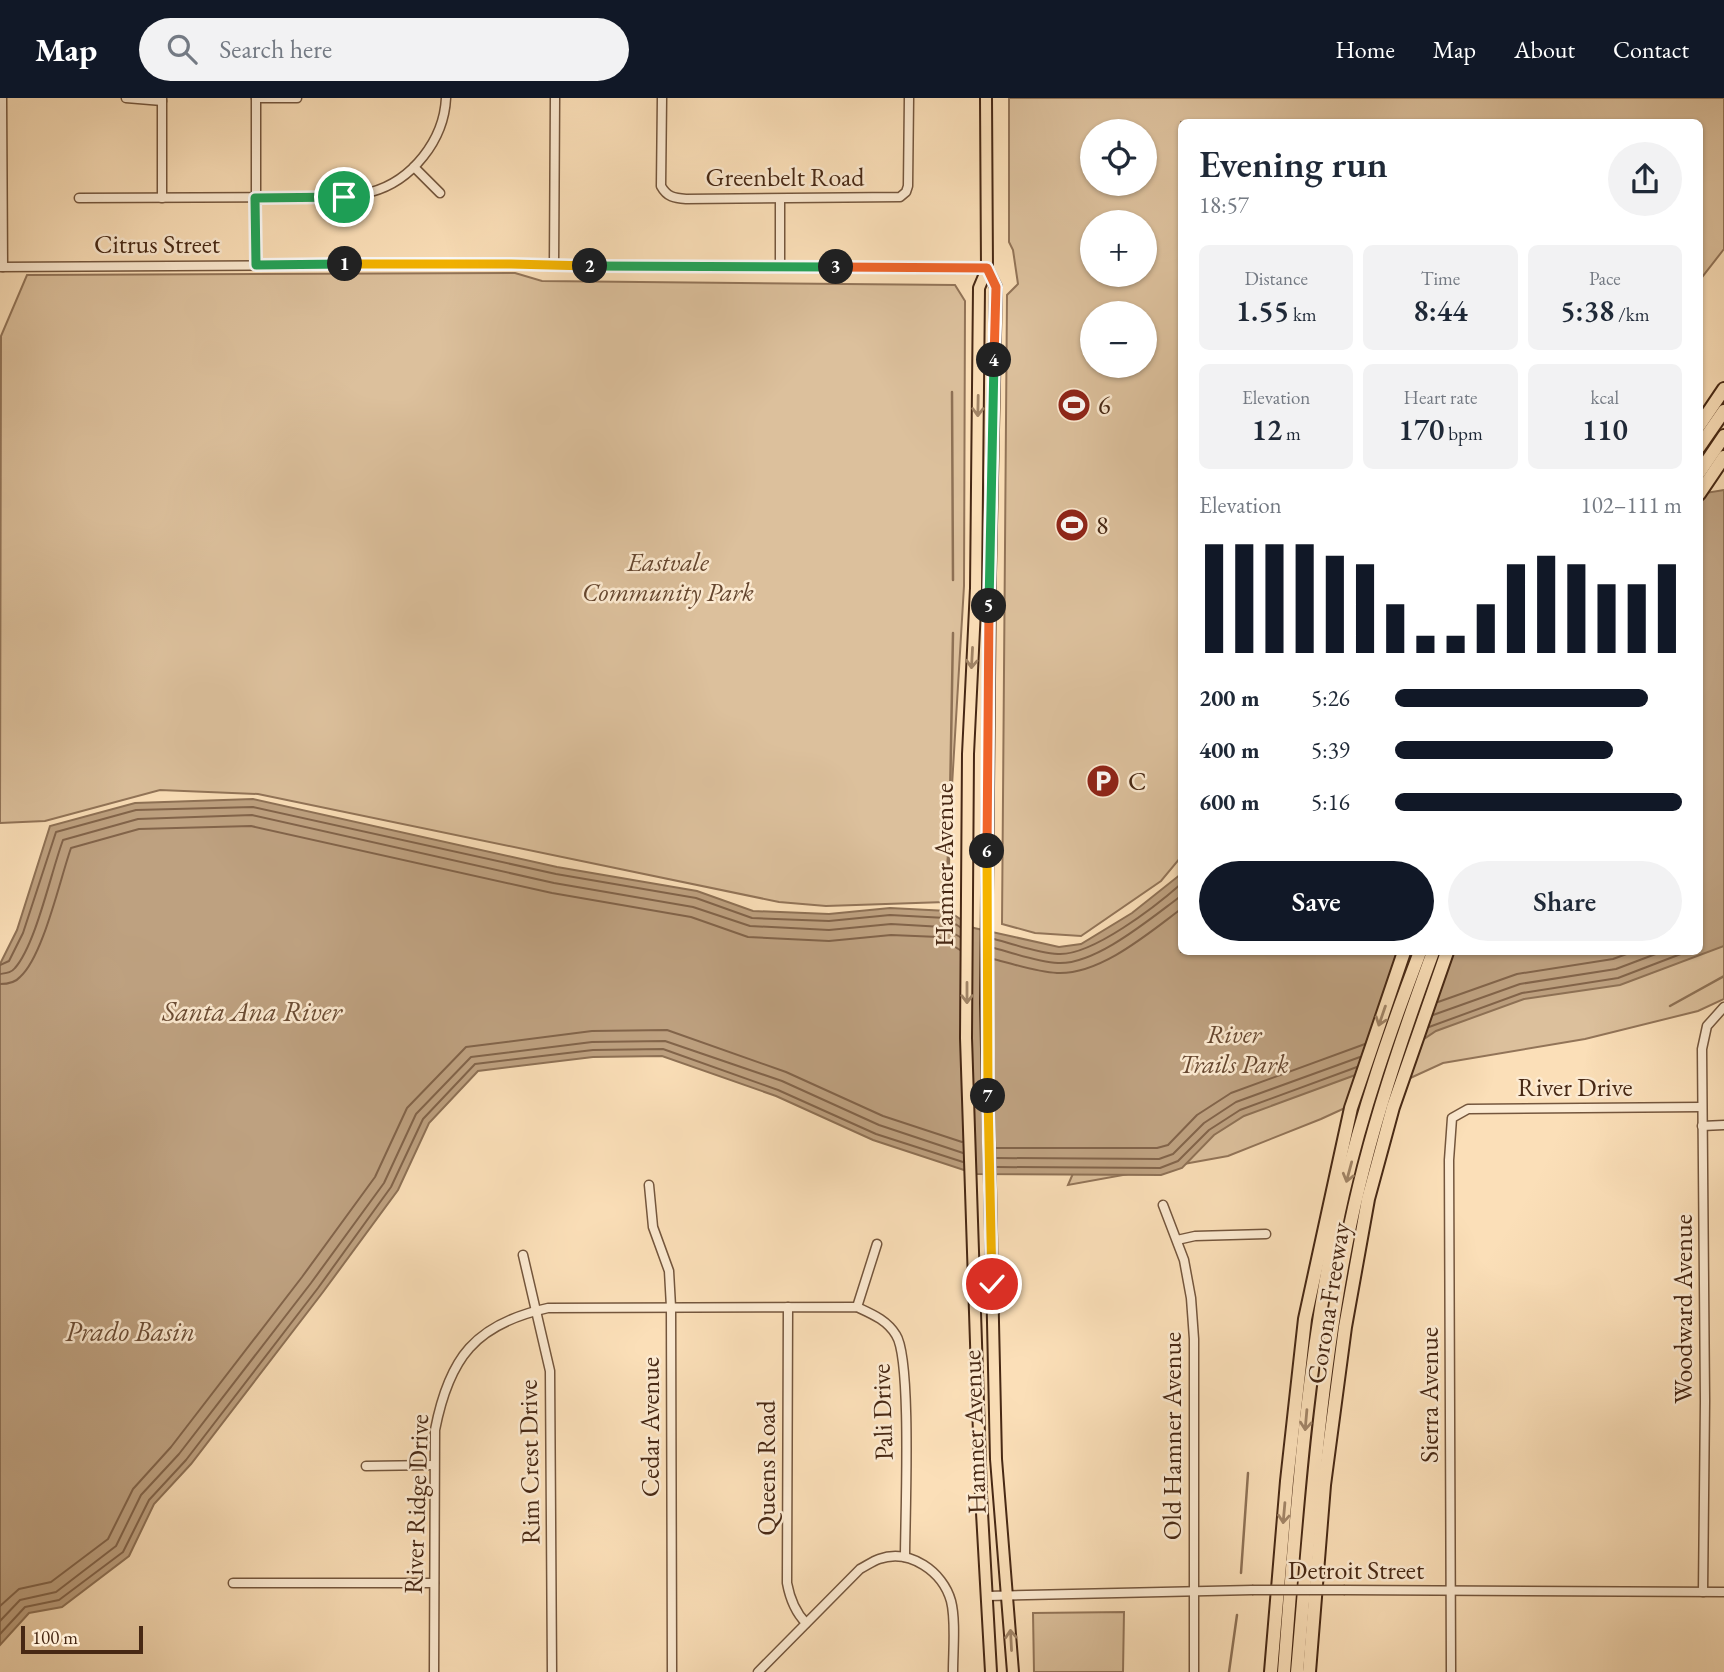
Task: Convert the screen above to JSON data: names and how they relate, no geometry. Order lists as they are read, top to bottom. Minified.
{"streets":{"highway":["Corona Freeway"],"main road":["Hamner Avenue"],"street":["Greenbelt Road","Citrus Street","River Drive","Woodward Avenue","Sierra Avenue","Pali Drive","Cedar Avenue","Old Hamner Avenue","Rim Crest Drive","Queens Road","River Ridge Drive","Detroit Street"]},"crossings":[["Citrus Street","Hamner Avenue"],["Hamner Avenue","Detroit Street"],["River Drive","Woodward Avenue"],["River Drive","Sierra Avenue"],["Woodward Avenue","Detroit Street"],["Sierra Avenue","Detroit Street"],["Cedar Avenue","River Ridge Drive"],["Old Hamner Avenue","Detroit Street"],["Rim Crest Drive","River Ridge Drive"]],"water":["Santa Ana River","Prado Basin"],"parks":["Eastvale Community Park","River Trails Park"],"places":{"sports":["6","8"],"parking":["C"]},"scale_bar":"100 m","page":{"header":"Map","search":"Search here","nav":["Home","Map","About","Contact"],"map_buttons":["+","−"],"heading":["Evening run","18:57"],"stats":[["Distance","1.55 km"],["Time","8:44"],["Pace","5:38 /km"],["Elevation","12 m"],["Heart rate","170 bpm"],["kcal","110"]],"pins":["1","2","3","4","5","6","7"],"chart":["Elevation","102–111 m"],"list":[{"name":"200 m","note":"5:26"},{"name":"400 m","note":"5:39"},{"name":"600 m","note":"5:16"}],"buttons":["Save","Share"],"scale":"100 m"}}
